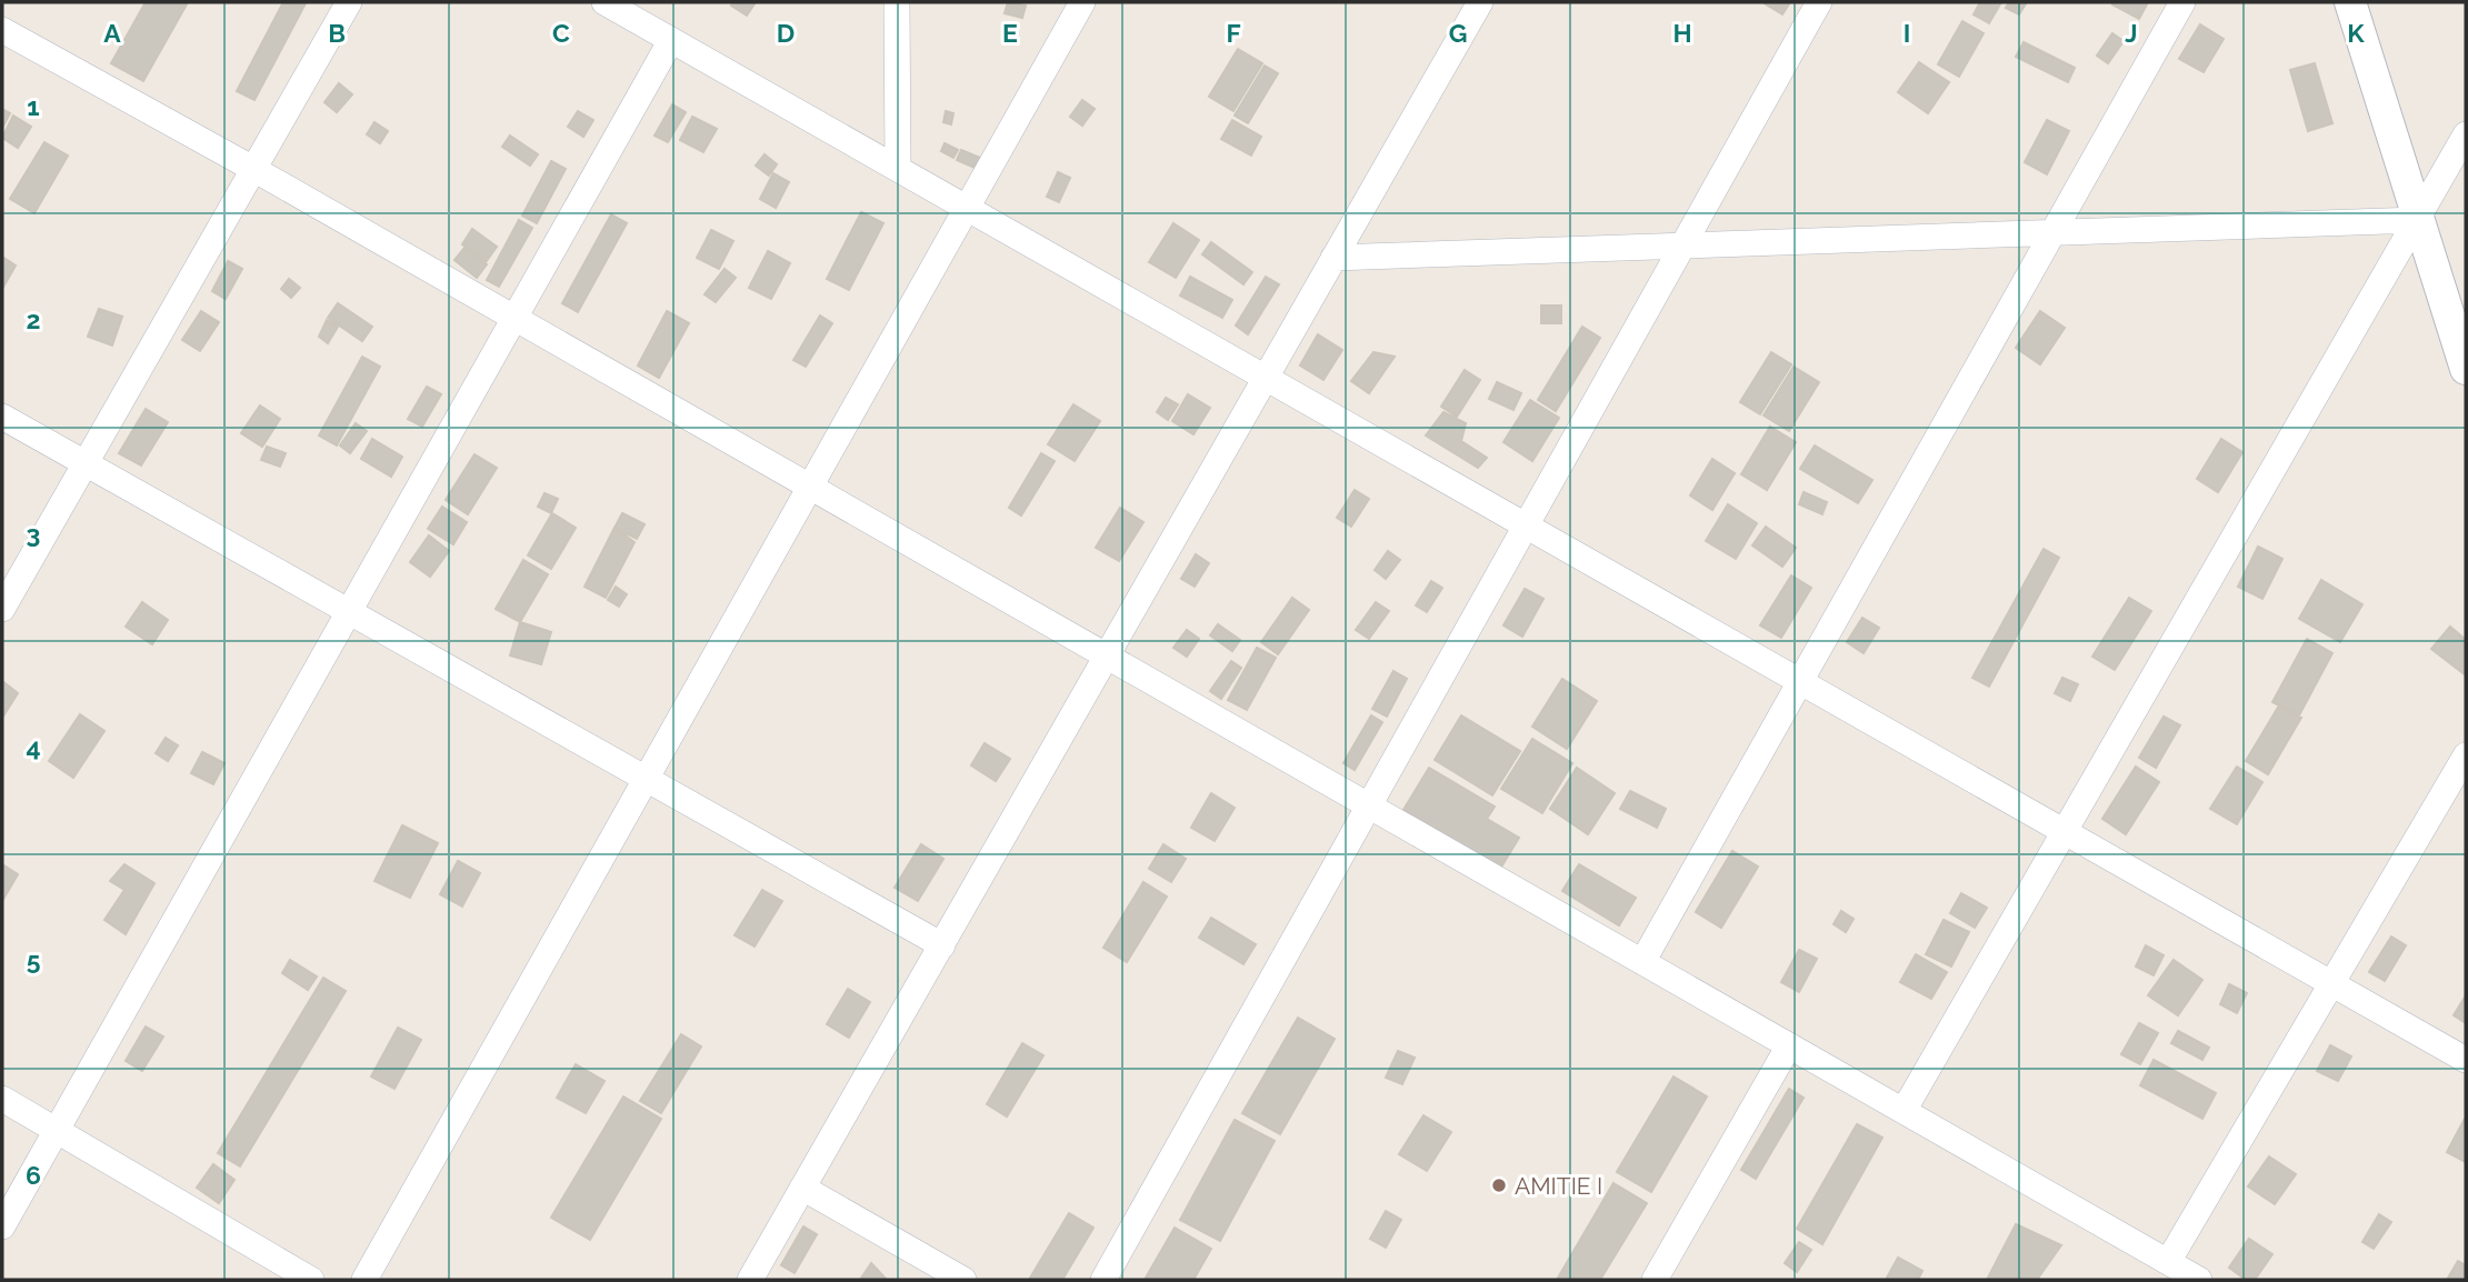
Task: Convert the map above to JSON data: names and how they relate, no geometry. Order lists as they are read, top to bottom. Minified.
{"places":["AMITIE I"],"grid":{"columns":["A","B","C","D","E","F","G","H","I","J","K"],"rows":["1","2","3","4","5","6"]}}
